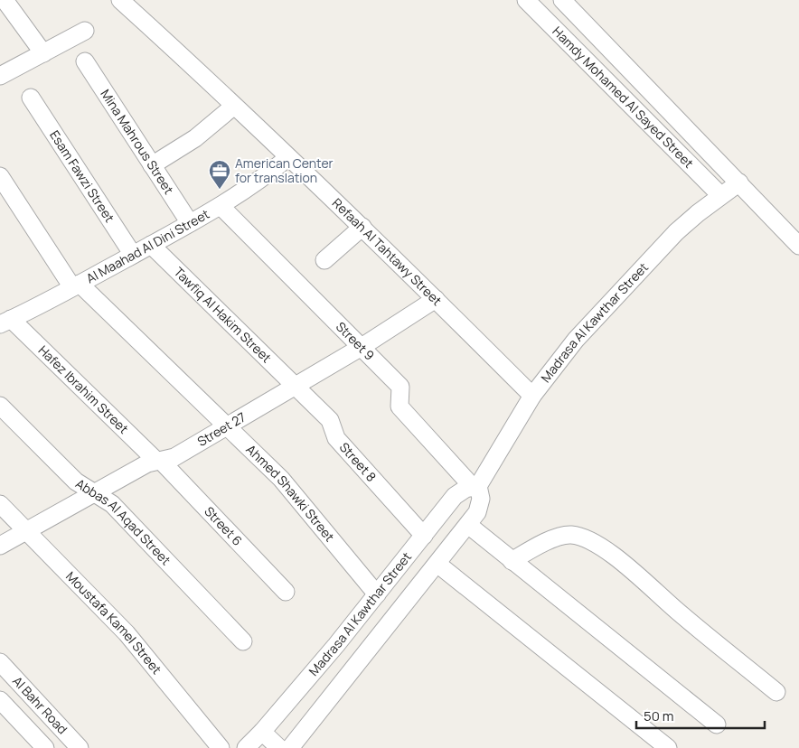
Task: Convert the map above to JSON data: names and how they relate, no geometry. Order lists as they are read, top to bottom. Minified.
{"streets":{"street":["Hamdy Mohamed Al Sayed Street","Mina Mahrous Street","Esam Fawzi Street","Al Maahad Al Dini Street","Refaah Al Tahtawy Street","Tawfiq Al Hakim Street","Madrasa Al Kawthar Street","Street 9","Hafez Ibrahim Street","Street 27","Street 8","Ahmed Shawki Street","Abbas Al Aqad Street","Street 6","Moustafa Kamel Street","Al Bahr Road"]},"crossings":[["Hamdy Mohamed Al Sayed Street","Madrasa Al Kawthar Street"],["Mina Mahrous Street","Al Maahad Al Dini Street"],["Esam Fawzi Street","Al Maahad Al Dini Street"],["Al Maahad Al Dini Street","Refaah Al Tahtawy Street"],["Al Maahad Al Dini Street","Tawfiq Al Hakim Street"],["Al Maahad Al Dini Street","Street 9"],["Al Maahad Al Dini Street","Hafez Ibrahim Street"],["Al Maahad Al Dini Street","Ahmed Shawki Street"],["Refaah Al Tahtawy Street","Madrasa Al Kawthar Street"],["Refaah Al Tahtawy Street","Street 27"],["Tawfiq Al Hakim Street","Street 27"],["Tawfiq Al Hakim Street","Street 8"],["Madrasa Al Kawthar Street","Street 9"],["Madrasa Al Kawthar Street","Street 8"],["Madrasa Al Kawthar Street","Ahmed Shawki Street"],["Street 9","Street 27"],["Hafez Ibrahim Street","Street 27"],["Hafez Ibrahim Street","Street 6"],["Street 27","Street 8"],["Street 27","Ahmed Shawki Street"],["Street 27","Abbas Al Aqad Street"],["Street 27","Street 6"],["Street 27","Moustafa Kamel Street"]],"places":{"office":["American Center for translation"]},"scale_bar":"50 m"}
